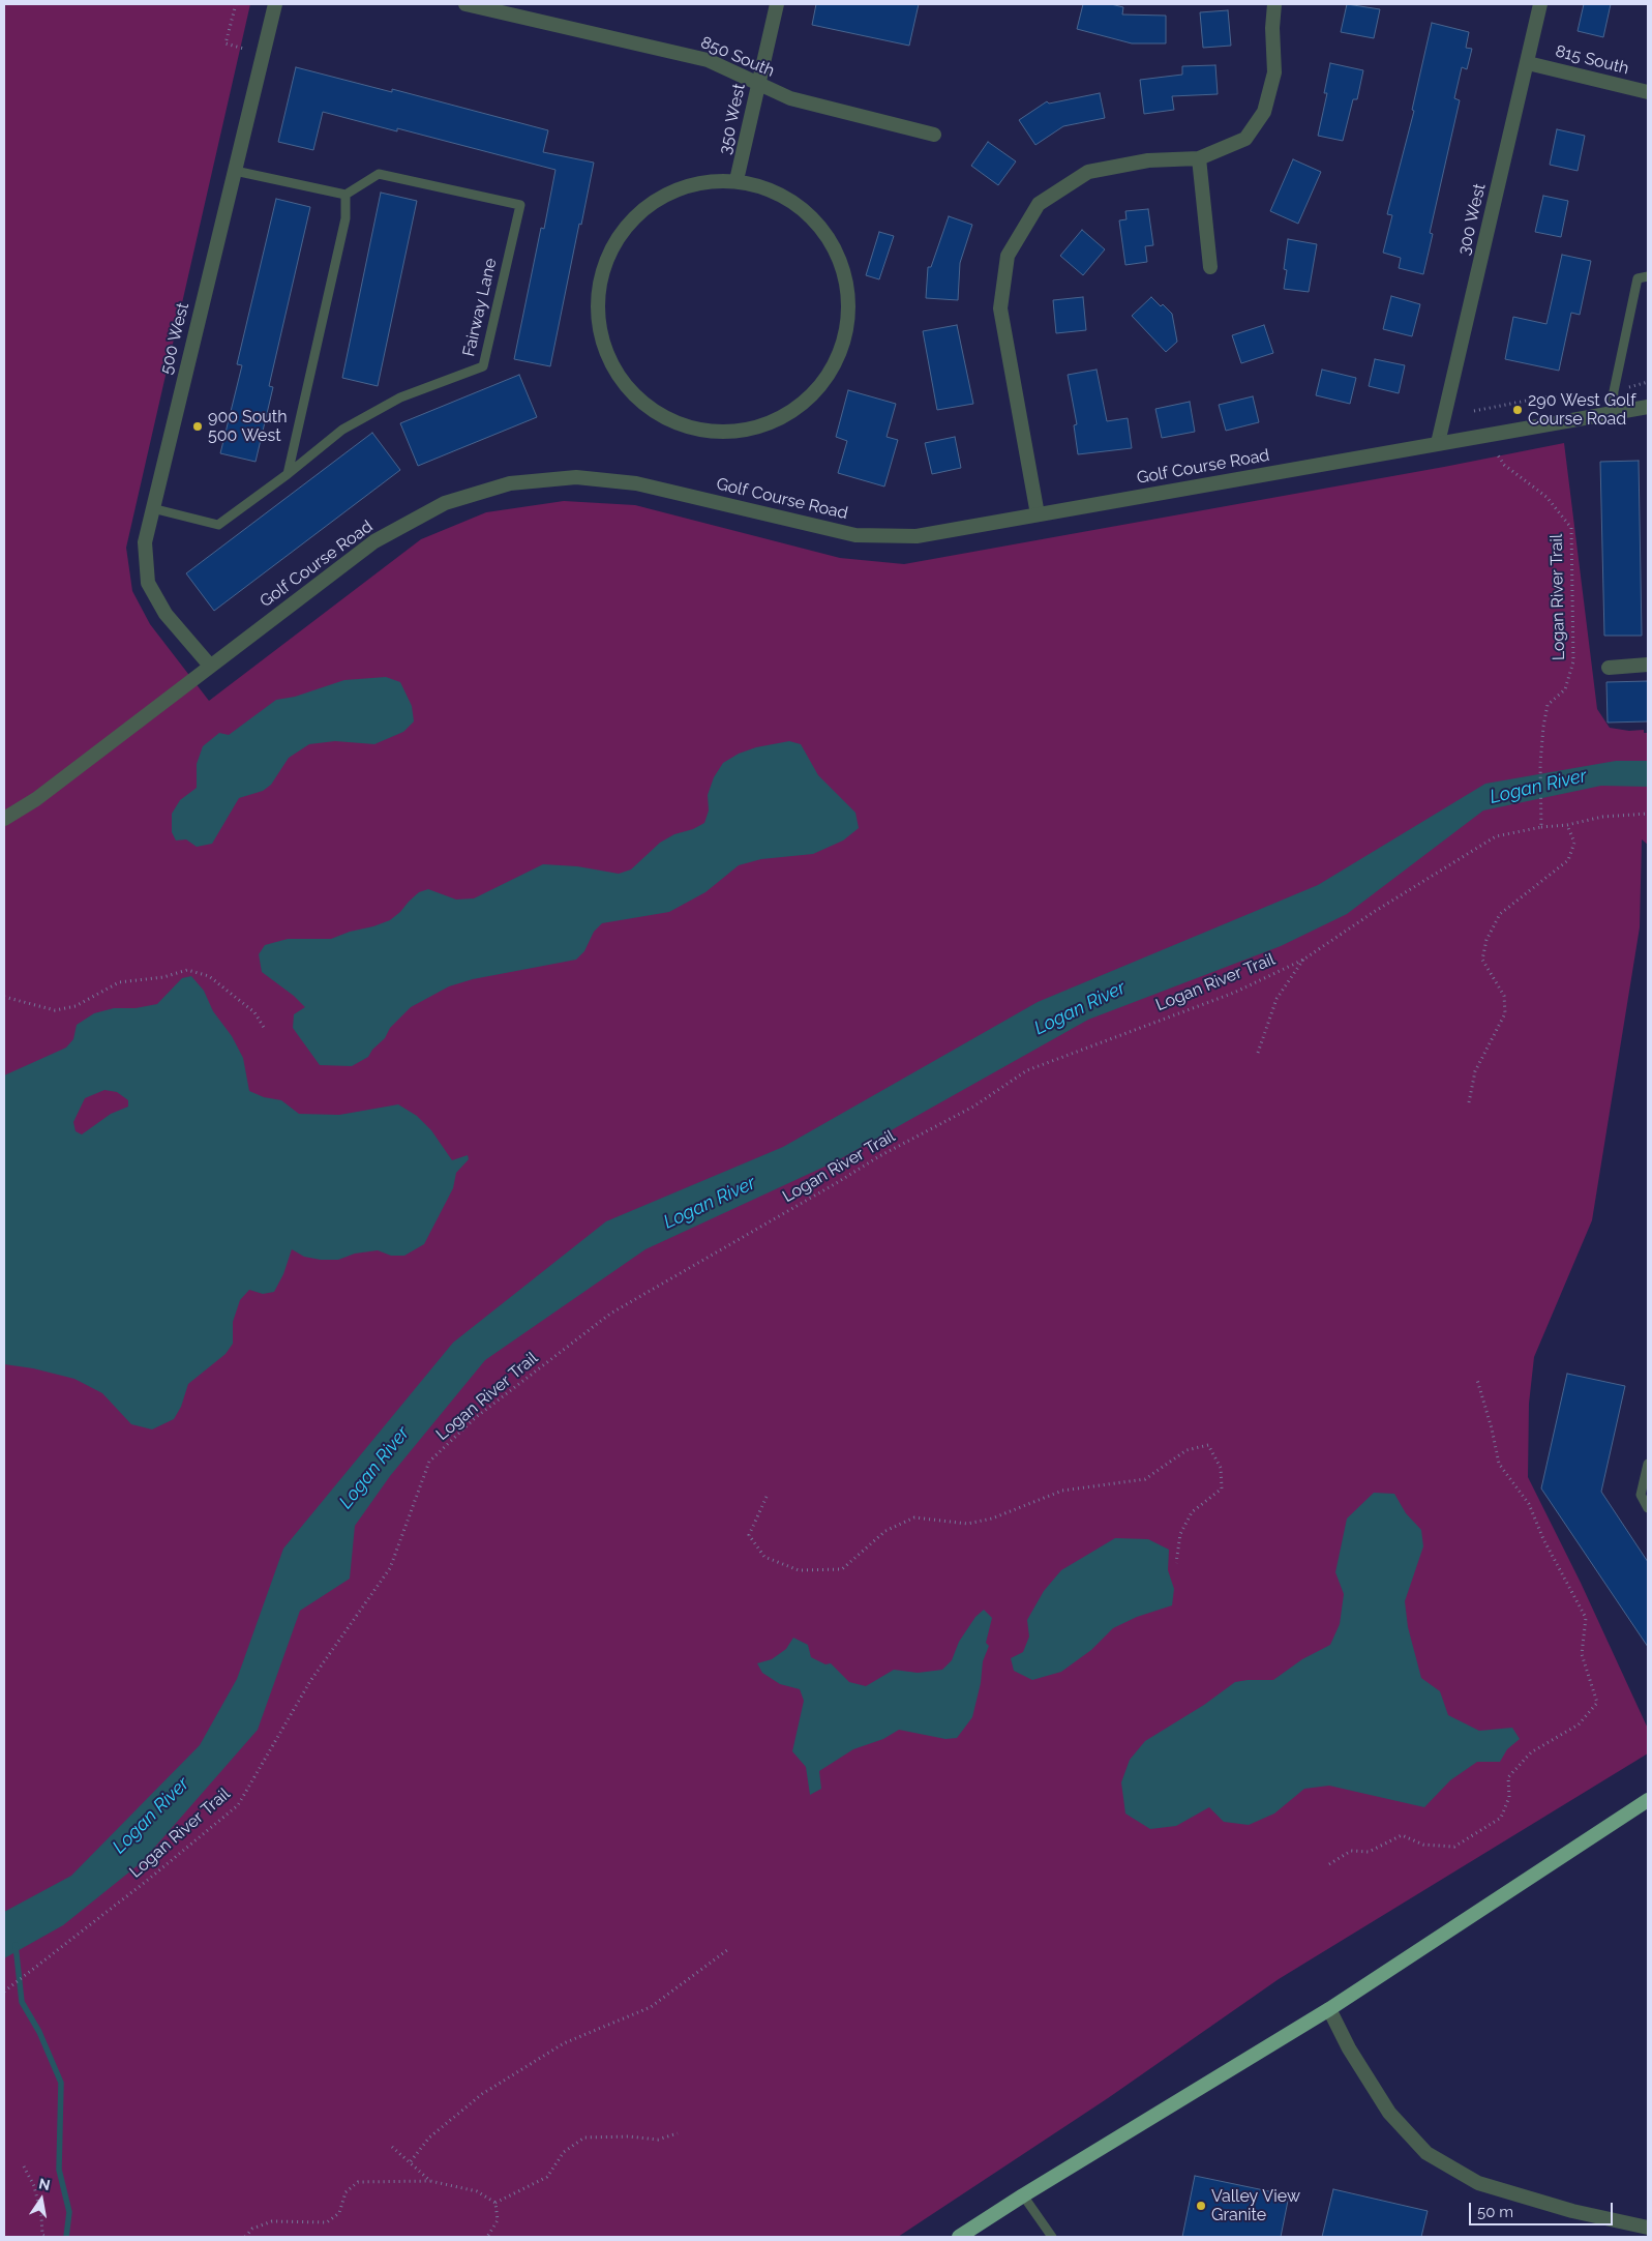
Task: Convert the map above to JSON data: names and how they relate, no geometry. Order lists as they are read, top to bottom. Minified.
{"streets":{"street":["850 South","815 South","350 West","300 West","500 West","Golf Course Road"],"lane":["Fairway Lane"],"path":["Logan River Trail"]},"crossings":[["850 South","350 West"],["815 South","300 West"],["300 West","Golf Course Road"],["Fairway Lane","500 West"],["500 West","Golf Course Road"]],"water":["Logan River"],"places":["290 West Golf Course Road","900 South 500 West","Valley View Granite"],"scale_bar":"50 m","north":"top"}
